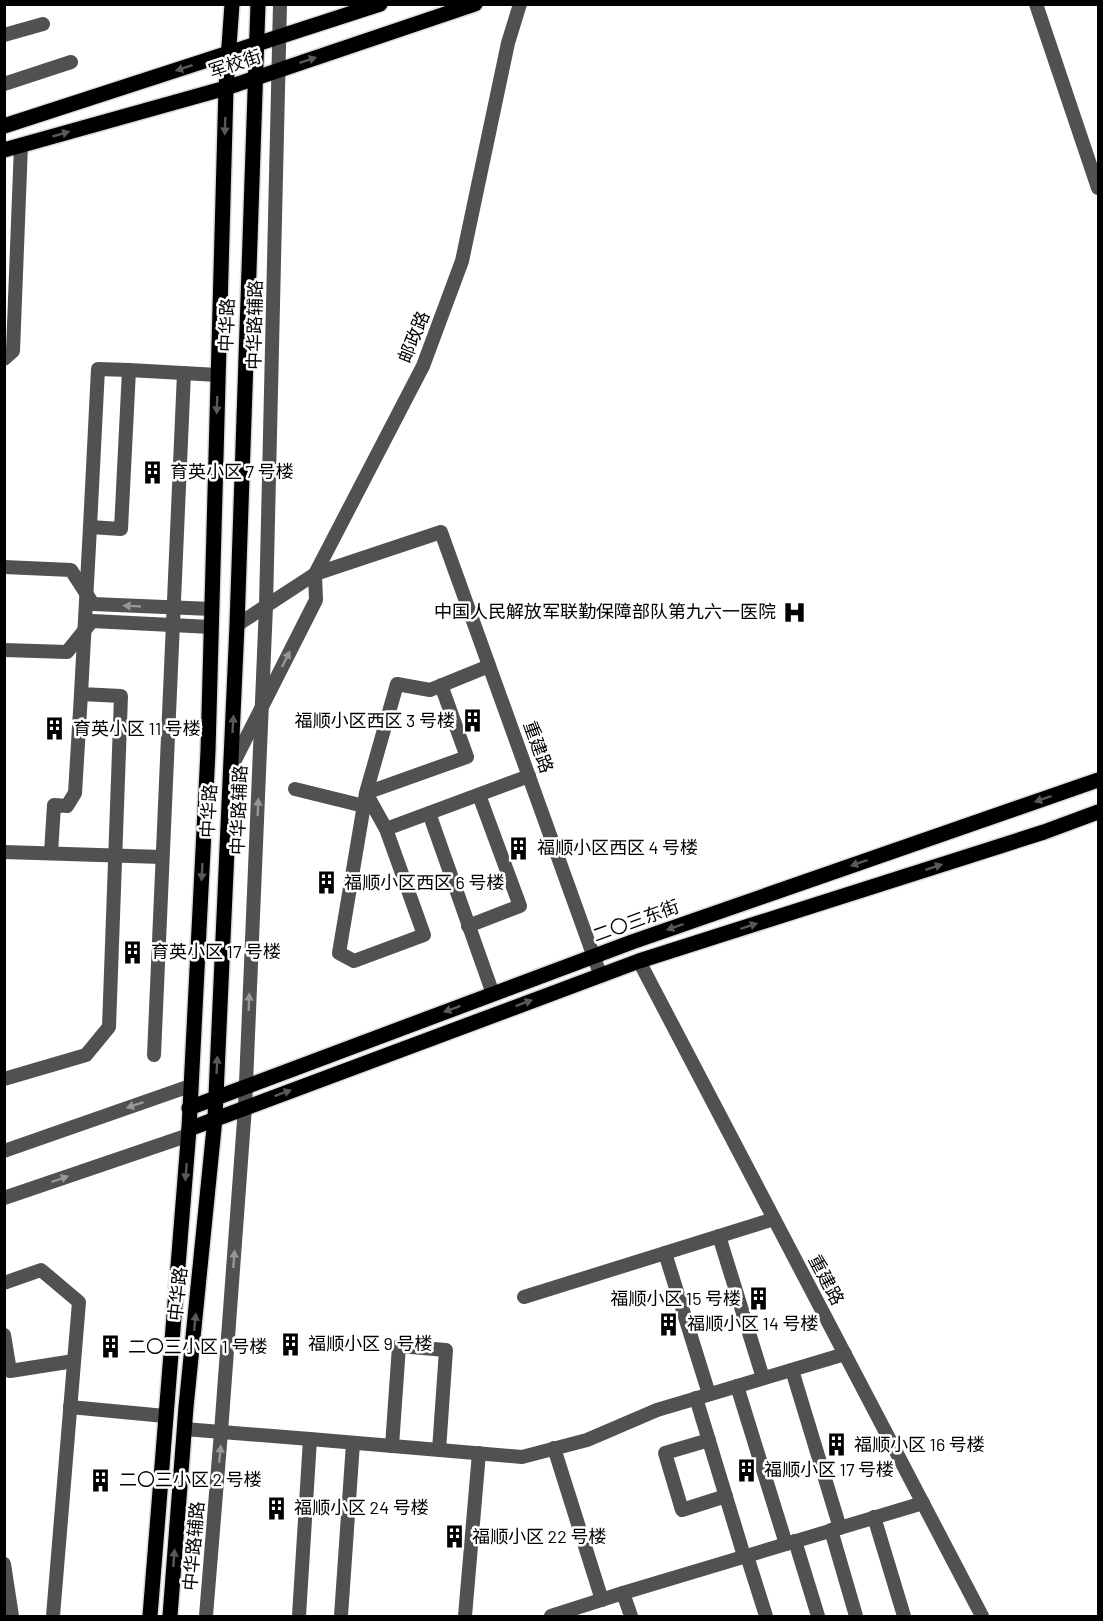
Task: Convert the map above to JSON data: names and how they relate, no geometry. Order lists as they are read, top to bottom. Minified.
{"streets":{"main road":["军校街","中华路","二〇三东街"],"street":["中华路辅路","邮政路","重建路"]},"crossings":[["军校街","中华路"],["军校街","中华路辅路"],["中华路","邮政路"],["中华路","二〇三东街"],["中华路辅路","邮政路"],["中华路辅路","二〇三东街"],["邮政路","重建路"],["重建路","二〇三东街"]],"places":{"building":["育英小区 7 号楼","福顺小区西区 3 号楼","育英小区 11 号楼","福顺小区西区 4 号楼","福顺小区西区 6 号楼","育英小区 17 号楼","福顺小区 15 号楼","福顺小区 14 号楼","福顺小区 9 号楼","二〇三小区 1 号楼","福顺小区 16 号楼","福顺小区 17 号楼","二〇三小区 2 号楼","福顺小区 24 号楼","福顺小区 22 号楼"],"hospital":["中国人民解放军联勤保障部队第九六一医院"]}}
